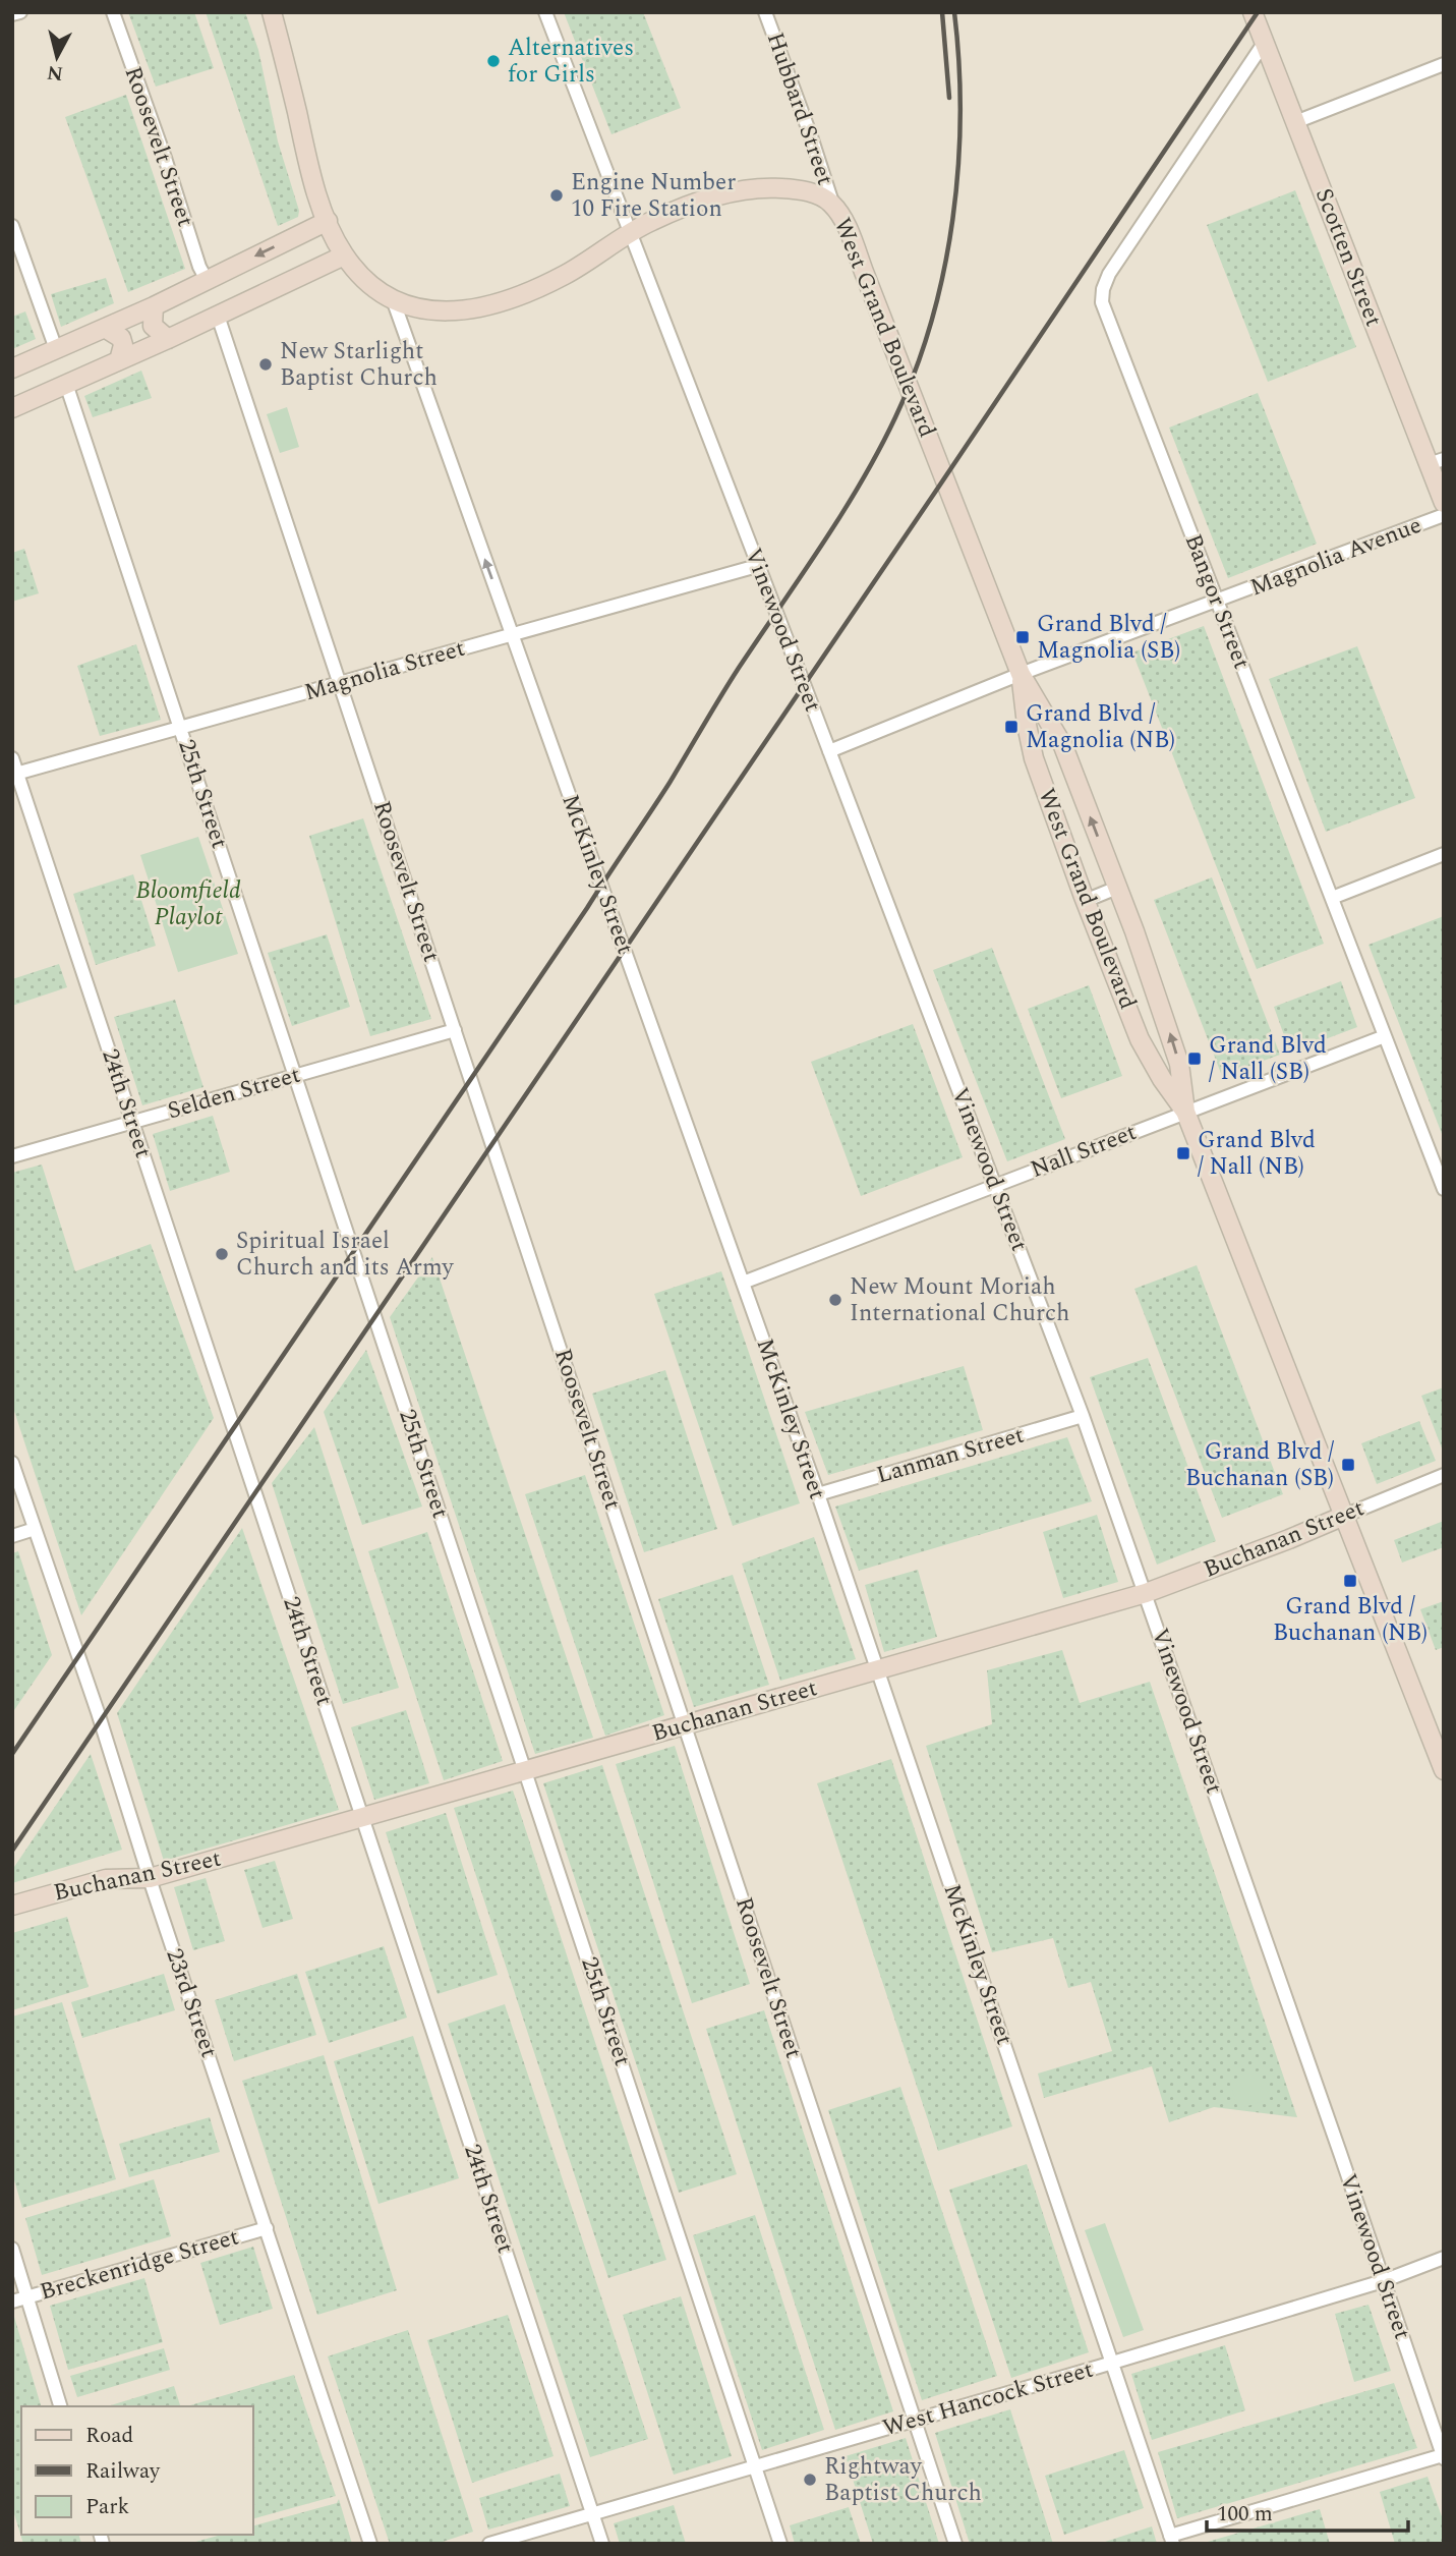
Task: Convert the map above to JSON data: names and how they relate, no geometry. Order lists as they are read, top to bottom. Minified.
{"streets":{"main road":["Scotten Street","West Grand Boulevard","Buchanan Street"],"street":["Hubbard Street","Roosevelt Street","Magnolia Avenue","Bangor Street","Vinewood Street","Magnolia Street","25th Street","McKinley Street","Selden Street","24th Street","Nall Street","Lanman Street","23rd Street","Breckenridge Street","West Hancock Street"]},"crossings":[["Hubbard Street","West Grand Boulevard"],["Roosevelt Street","Magnolia Street"],["Roosevelt Street","Selden Street"],["Roosevelt Street","Buchanan Street"],["Roosevelt Street","West Hancock Street"],["Scotten Street","Bangor Street"],["West Grand Boulevard","Magnolia Avenue"],["West Grand Boulevard","Vinewood Street"],["West Grand Boulevard","McKinley Street"],["West Grand Boulevard","Nall Street"],["West Grand Boulevard","Buchanan Street"],["Magnolia Avenue","Bangor Street"],["Magnolia Avenue","Vinewood Street"],["Bangor Street","Nall Street"],["Vinewood Street","Magnolia Street"],["Vinewood Street","Nall Street"],["Vinewood Street","Lanman Street"],["Vinewood Street","Buchanan Street"],["Vinewood Street","West Hancock Street"],["Magnolia Street","25th Street"],["Magnolia Street","McKinley Street"],["Magnolia Street","24th Street"],["25th Street","Selden Street"],["25th Street","Buchanan Street"],["25th Street","West Hancock Street"],["McKinley Street","Nall Street"],["McKinley Street","Lanman Street"],["McKinley Street","Buchanan Street"],["McKinley Street","West Hancock Street"],["Selden Street","24th Street"],["24th Street","Buchanan Street"],["24th Street","West Hancock Street"],["Buchanan Street","23rd Street"],["23rd Street","Breckenridge Street"]],"parks":["Bloomfield Playlot"],"places":{"other":["Alternatives for Girls","Engine Number 10 Fire Station","New Starlight Baptist Church","Spiritual Israel Church and its Army","New Mount Moriah International Church","Rightway Baptist Church"],"transit":["Grand Blvd / Magnolia (SB)","Grand Blvd / Magnolia (NB)","Grand Blvd / Nall (SB)","Grand Blvd / Nall (NB)","Grand Blvd / Buchanan (SB)","Grand Blvd / Buchanan (NB)"]},"legend":["Road","Railway","Park"],"scale_bar":"100 m","north":"bottom"}
